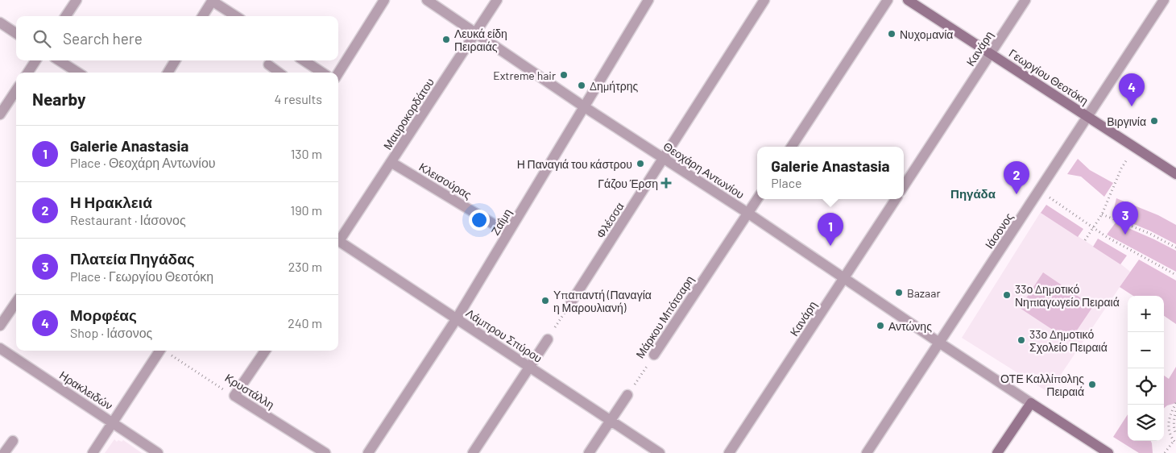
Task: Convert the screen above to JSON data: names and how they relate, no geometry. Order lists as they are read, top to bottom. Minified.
{"streets":{"street":["Κανάρη","Γεωργίου Θεοτόκη","Μαυροκορδάτου","Θεοχάρη Αντωνίου","Κλεισούρας","Φλέσσα","Ζαΐμη","Ιάσονος","Μάρκου Μπότσαρη","Λάμπρου Σπύρου","Ηρακλειδών","Κρυστάλλη"]},"crossings":[["Κανάρη","Γεωργίου Θεοτόκη"],["Κανάρη","Θεοχάρη Αντωνίου"],["Γεωργίου Θεοτόκη","Ιάσονος"],["Μαυροκορδάτου","Θεοχάρη Αντωνίου"],["Μαυροκορδάτου","Κλεισούρας"],["Θεοχάρη Αντωνίου","Φλέσσα"],["Θεοχάρη Αντωνίου","Ζαΐμη"],["Θεοχάρη Αντωνίου","Ιάσονος"],["Θεοχάρη Αντωνίου","Μάρκου Μπότσαρη"],["Κλεισούρας","Ζαΐμη"],["Ζαΐμη","Λάμπρου Σπύρου"]],"districts":["Πηγάδα"],"places":{"other":["Νυχομανία","Λευκά είδη Πειραιάς","Extreme hair","Δημήτρης","Βιργινία","Η Παναγιά του κάστρου","Bazaar","33ο Δημοτικό Νηπιαγωγείο Πειραιά","Υπαπαντή (Παναγία η Μαρουλιανή)","Αντώνης","33ο Δημοτικό Σχολείο Πειραιά","ΟΤΕ Καλλίπολης Πειραιά"],"health":["Γάζου Έρση"]},"page":{"search":"Search here","heading":["Nearby","4 results"],"pins":["4","2","3","1"],"list":[{"mark":"1","name":"Galerie Anastasia","note":"Place · Θεοχάρη Αντωνίου","value":"130 m"},{"mark":"2","name":"Η Ηρακλειά","note":"Restaurant · Ιάσονος","value":"190 m"},{"mark":"3","name":"Πλατεία Πηγάδας","note":"Place · Γεωργίου Θεοτόκη","value":"230 m"},{"mark":"4","name":"Μορφέας","note":"Shop · Ιάσονος","value":"240 m"}],"popup":["Galerie Anastasia","Place"],"map_buttons":["+","−"]}}
